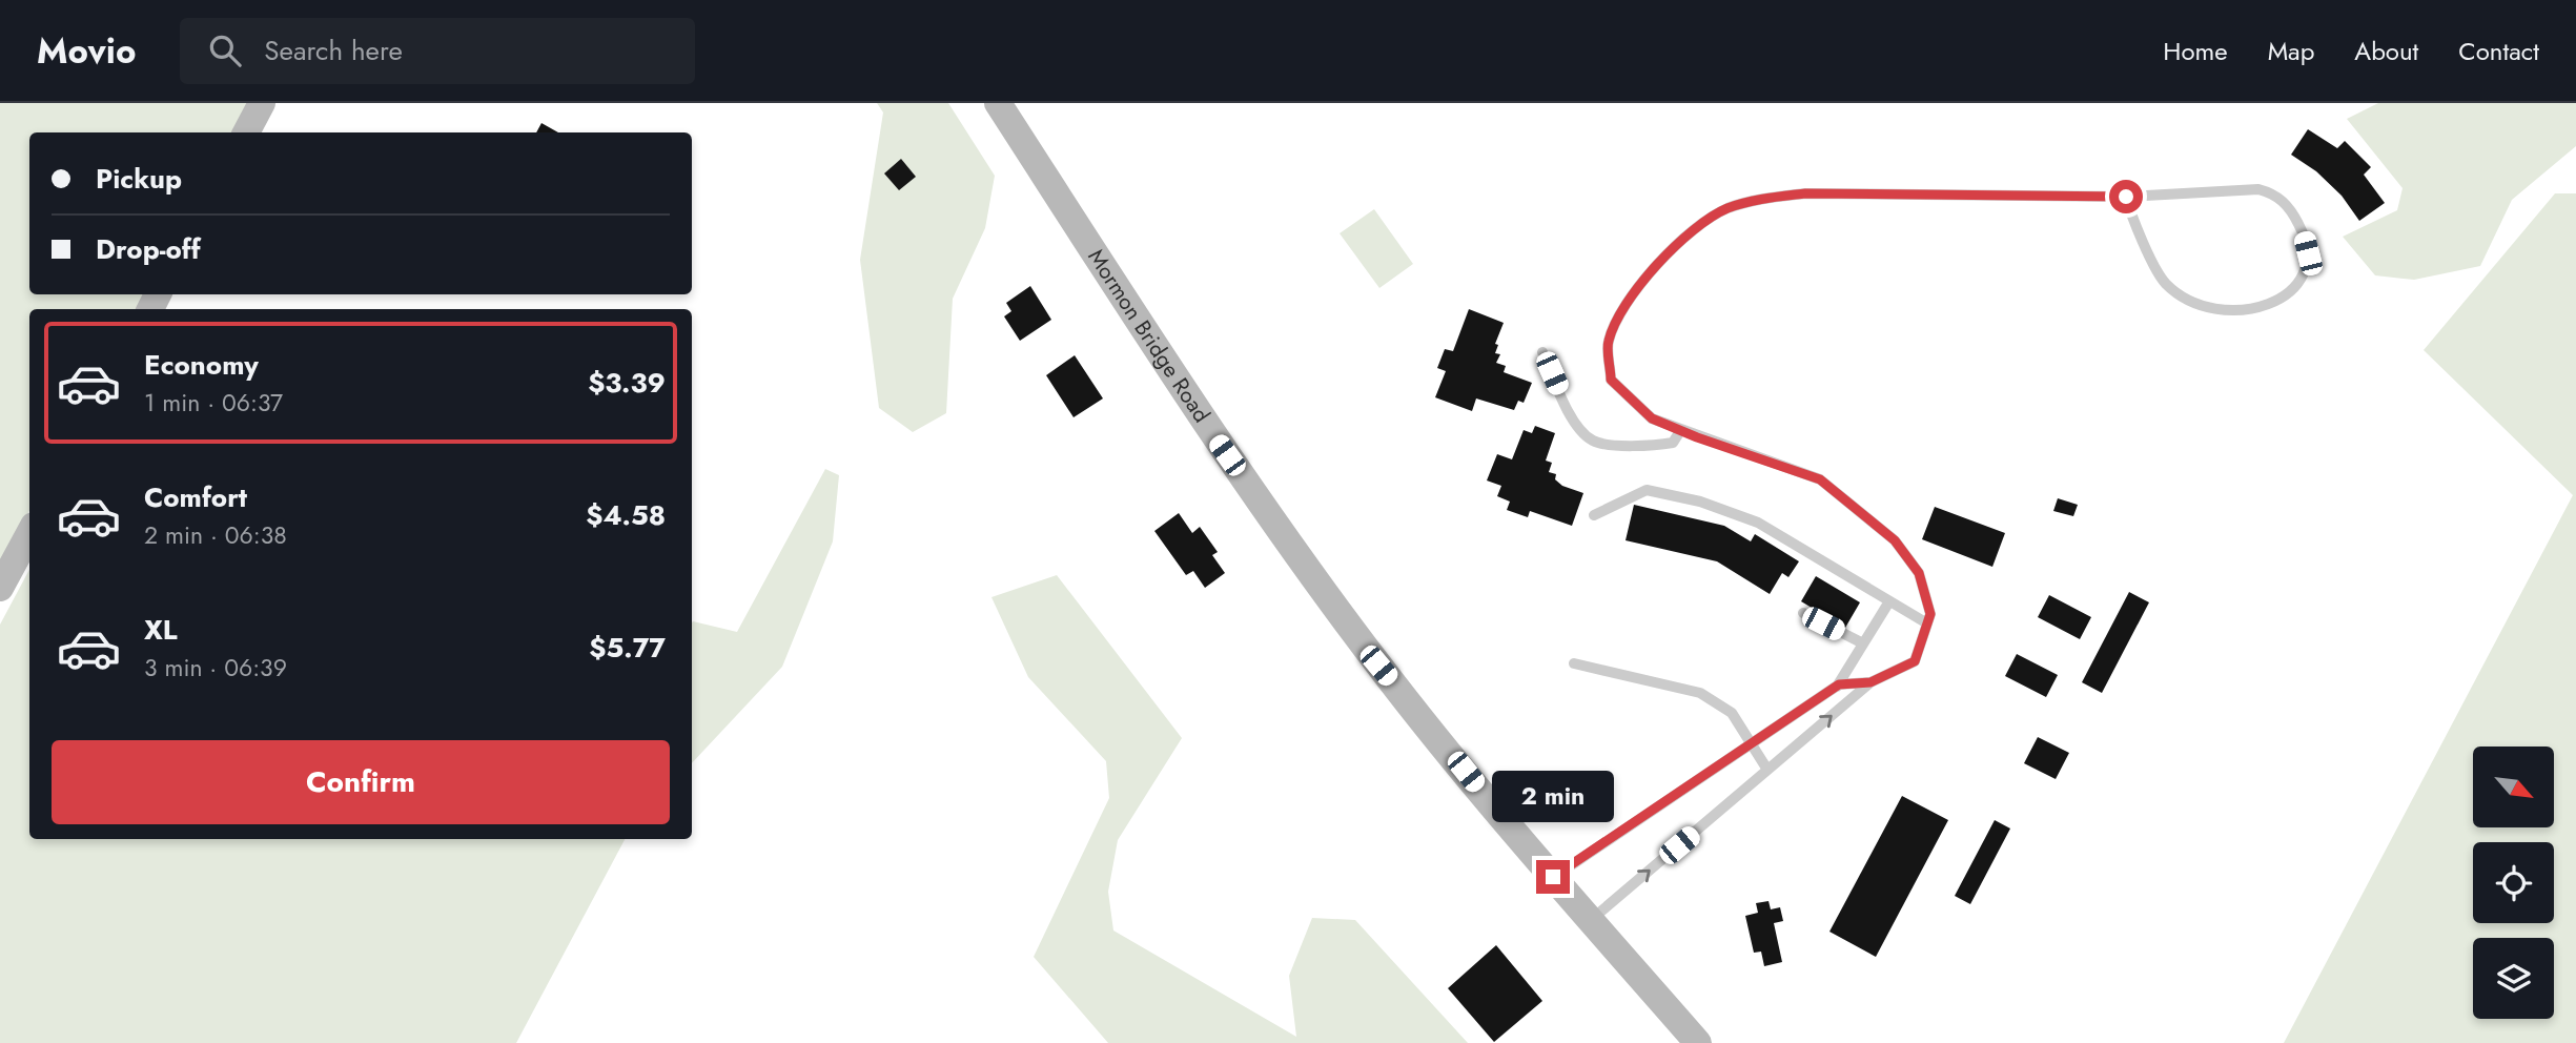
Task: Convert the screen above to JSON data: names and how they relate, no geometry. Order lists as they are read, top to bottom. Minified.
{"streets":{"main road":["Mormon Bridge Road"]},"north":"bottom right","page":{"header":"Movio","search":"Search here","nav":["Home","Map","About","Contact"],"banner":["Pickup","Drop-off"],"list":[{"name":"Economy","note":"1 min · 06:37","value":"$3.39"},{"name":"Comfort","note":"2 min · 06:38","value":"$4.58"},{"name":"XL","note":"3 min · 06:39","value":"$5.77"}],"buttons":"Confirm","bubble":"2 min"}}
